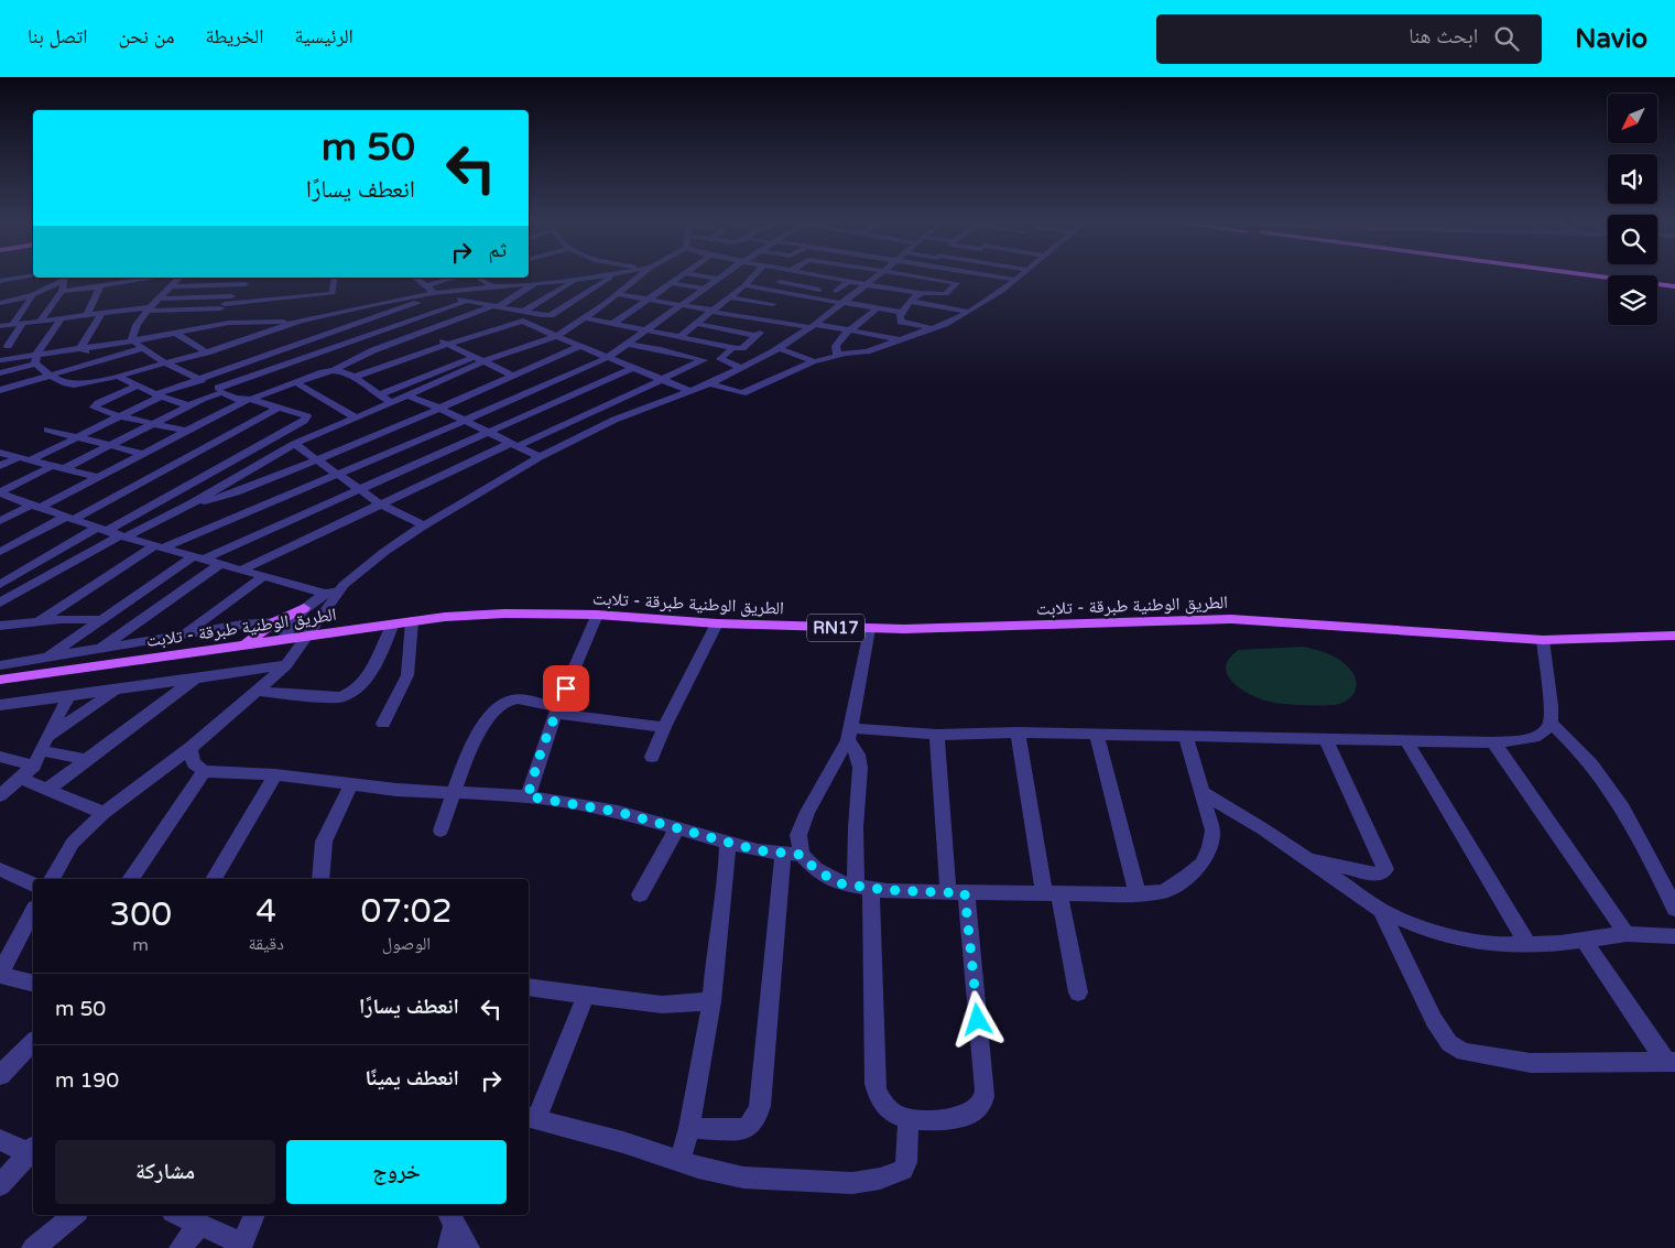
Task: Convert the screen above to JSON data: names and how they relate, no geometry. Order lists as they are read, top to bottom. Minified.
{"streets":{"main road":["الطريق الوطنية طبرقة - تلابت","RN17"]},"north":"bottom left","page":{"header":"Navio","search":"ابحث هنا","nav":["الرئيسية","الخريطة","من نحن","اتصل بنا"],"turn":["50 m","انعطف يسارًا"],"then":"ثم","eta":["07:02","الوصول","4","دقيقة","300","m"],"list":[{"name":"انعطف يسارًا","value":"50 m"},{"name":"انعطف يمينًا","value":"190 m"}],"buttons":["خروج","مشاركة"]}}
